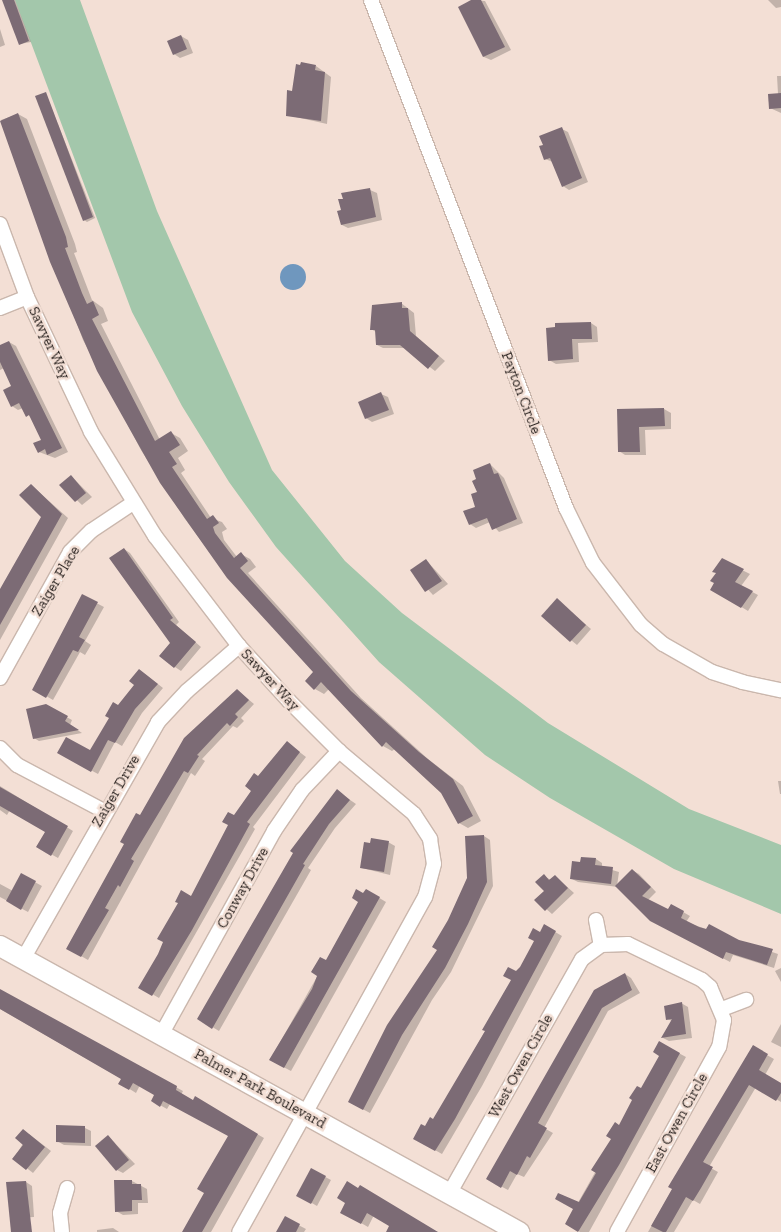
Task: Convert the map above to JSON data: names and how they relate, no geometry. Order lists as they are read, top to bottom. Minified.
{"streets":{"main road":["Palmer Park Boulevard"],"street":["Sawyer Way","Payton Circle","Zaiger Place","Zaiger Drive","Conway Drive","West Owen Circle","East Owen Circle"]},"crossings":[["Sawyer Way","Zaiger Place"],["Sawyer Way","Zaiger Drive"],["Sawyer Way","Conway Drive"],["Sawyer Way","Palmer Park Boulevard"],["Zaiger Drive","Palmer Park Boulevard"],["Conway Drive","Palmer Park Boulevard"],["West Owen Circle","Palmer Park Boulevard"]]}
